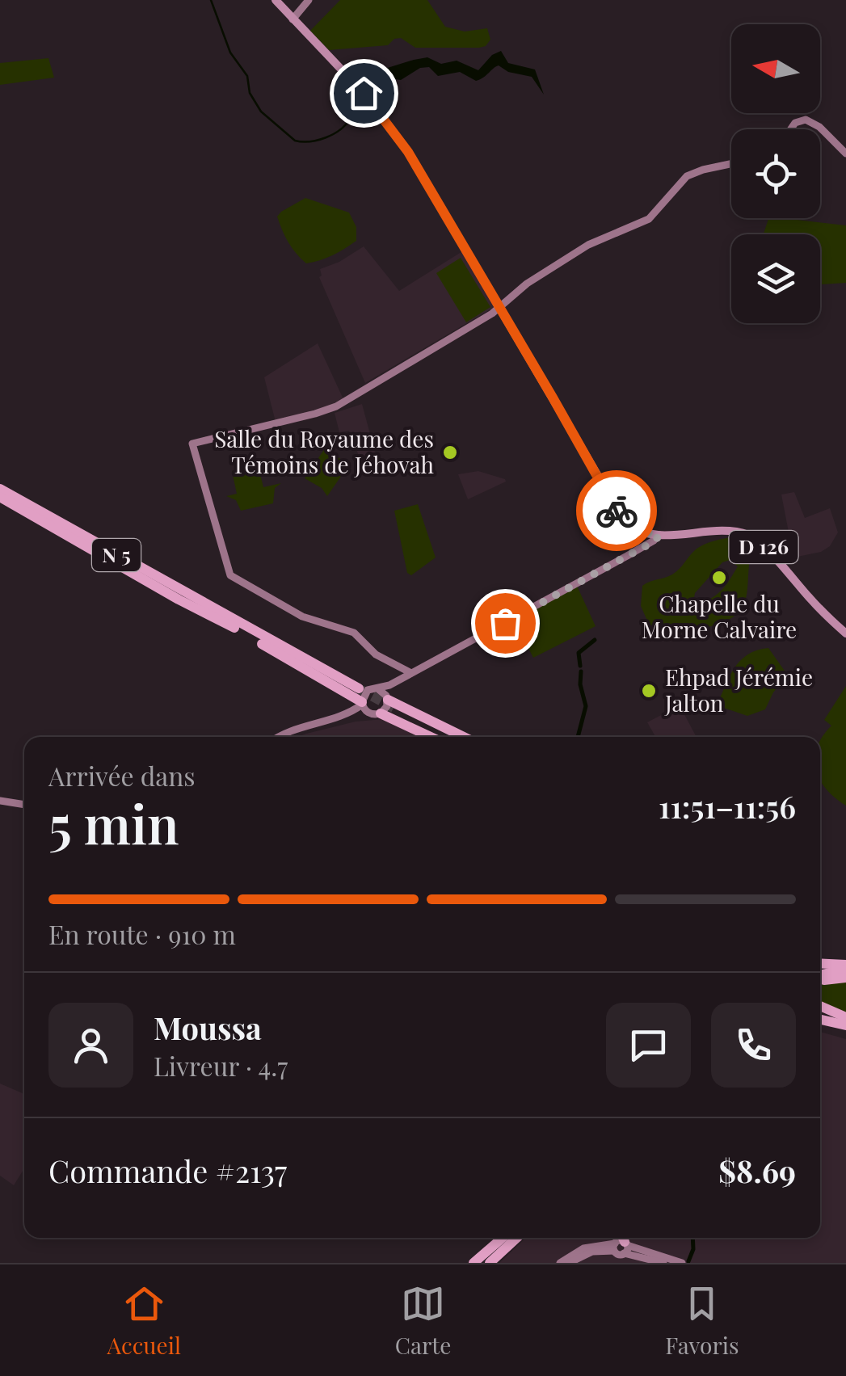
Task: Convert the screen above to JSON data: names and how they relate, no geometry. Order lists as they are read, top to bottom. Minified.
{"streets":{"highway":["N 5"],"main road":["D 126"]},"places":["Salle du Royaume des Témoins de Jéhovah","Chapelle du Morne Calvaire","Ehpad Jérémie Jalton"],"north":"left","page":{"heading":["5 min","Arrivée dans","11:51–11:56"],"panel":["Moussa","Livreur · 4.7","Commande #2137","$8.69"],"bar":"En route · 910 m","tabs":["Accueil","Carte","Favoris"]}}
